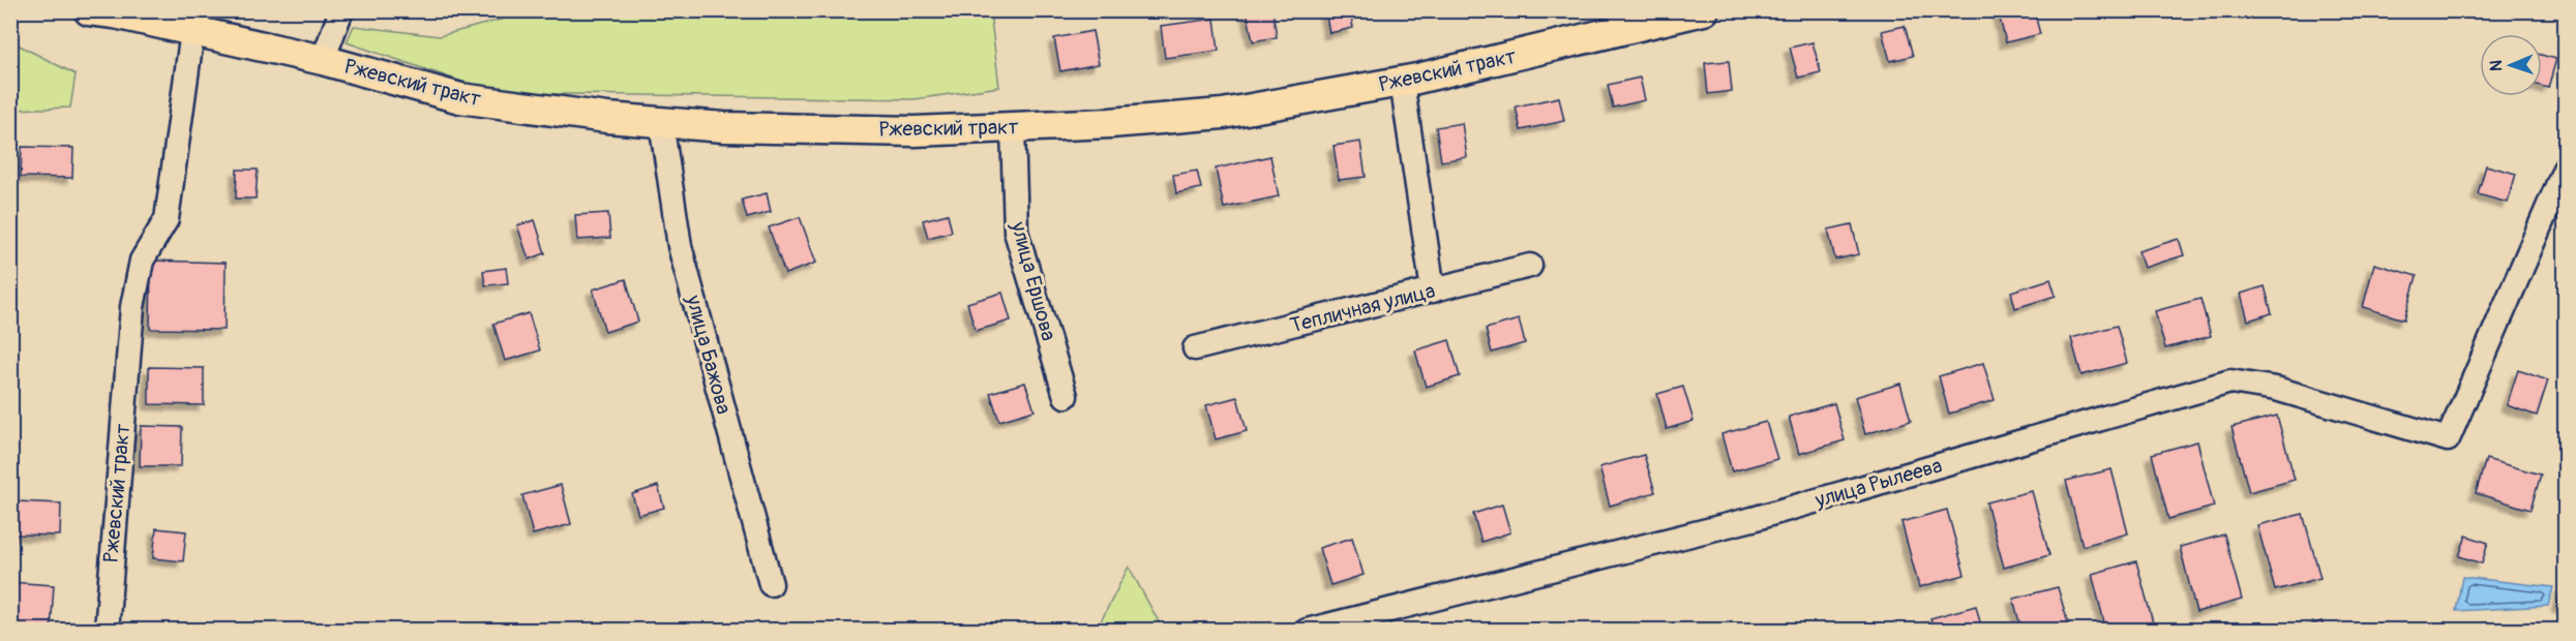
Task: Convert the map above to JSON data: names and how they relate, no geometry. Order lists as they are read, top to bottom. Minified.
{"streets":{"main road":["Ржевский тракт"],"street":["улица Ершова","Тепличная улица","улица Бажова","улица Рылеева"]},"crossings":[["Ржевский тракт","улица Ершова"],["Ржевский тракт","улица Бажова"]],"north":"left"}
